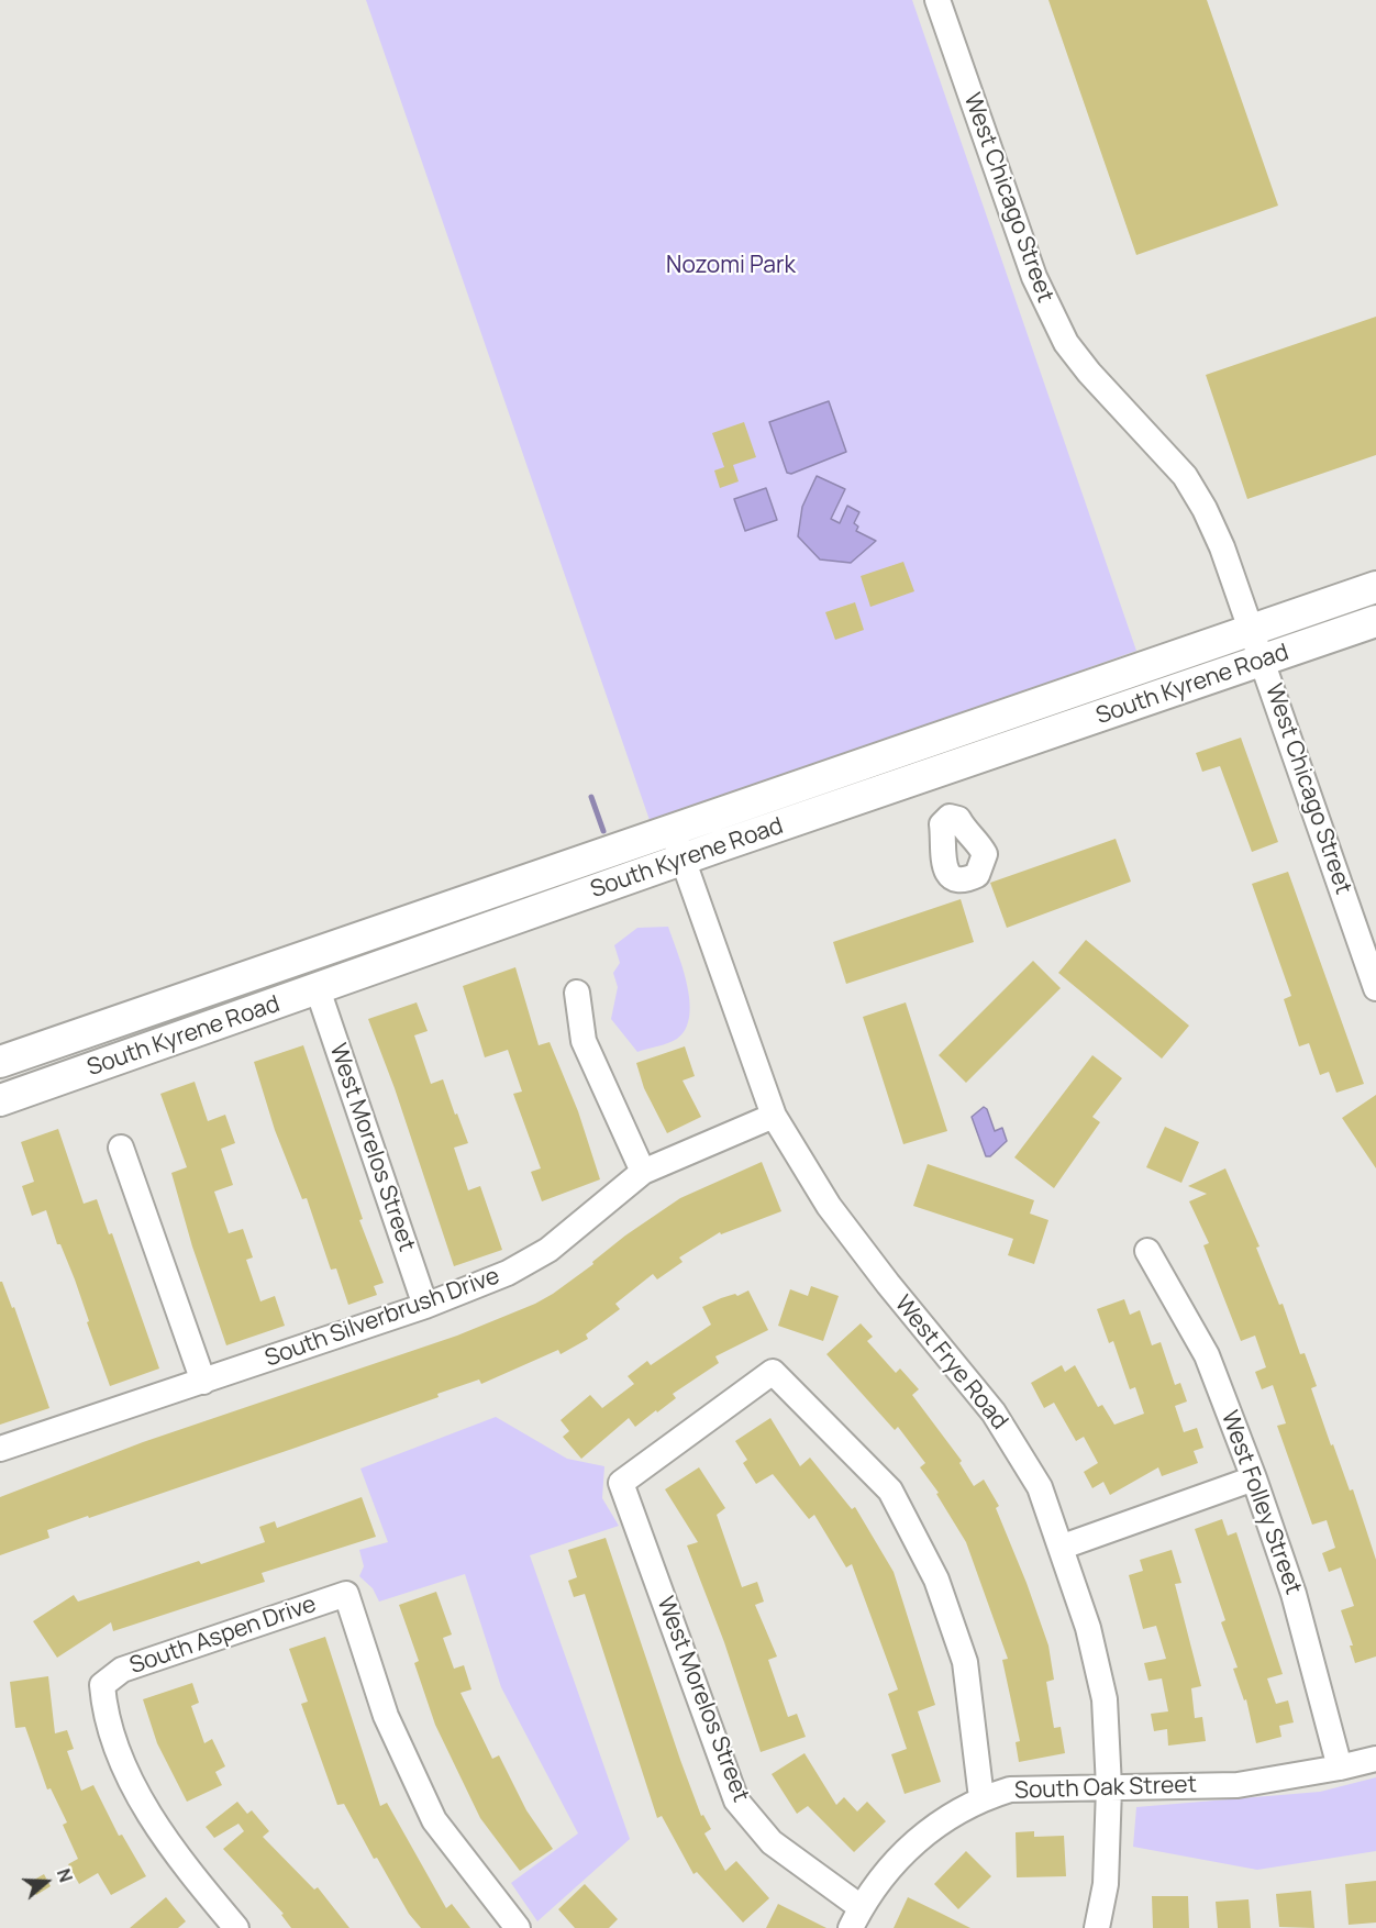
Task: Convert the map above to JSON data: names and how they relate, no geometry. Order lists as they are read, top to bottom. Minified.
{"streets":{"main road":["South Kyrene Road"],"street":["West Chicago Street","West Morelos Street","South Silverbrush Drive","West Frye Road","West Folley Street","South Aspen Drive","South Oak Street"]},"crossings":[["West Chicago Street","South Kyrene Road"],["South Kyrene Road","West Morelos Street"],["South Kyrene Road","West Frye Road"],["West Morelos Street","South Silverbrush Drive"],["West Morelos Street","South Oak Street"],["South Silverbrush Drive","West Frye Road"],["West Frye Road","South Oak Street"],["West Folley Street","South Oak Street"]],"parks":["Nozomi Park"],"north":"right"}
